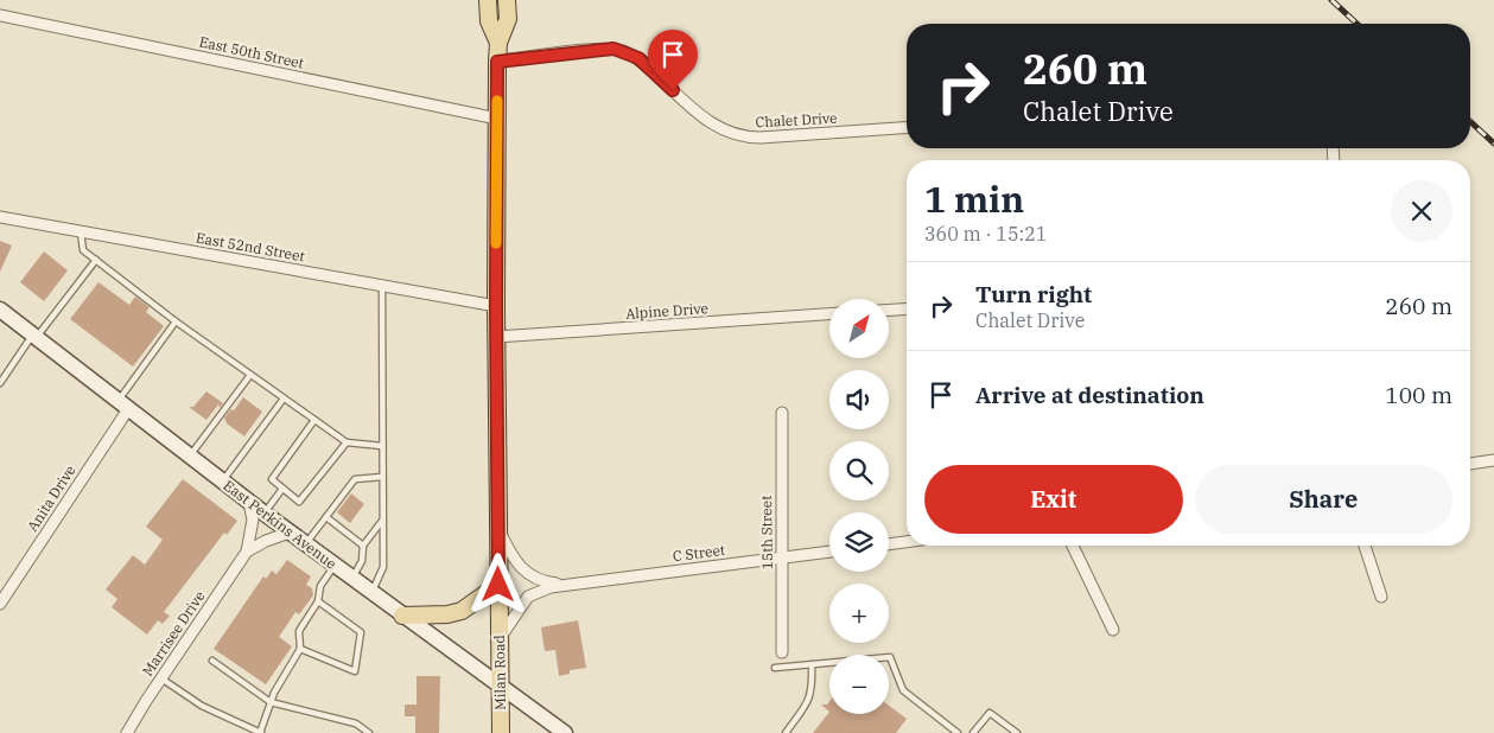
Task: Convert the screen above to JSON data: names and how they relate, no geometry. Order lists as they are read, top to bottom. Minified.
{"streets":{"main road":["East Perkins Avenue","Milan Road"],"street":["East 50th Street","Chalet Drive","East 52nd Street","Alpine Drive","Anita Drive","15th Street","C Street","Marrisee Drive"]},"crossings":[["East 50th Street","Milan Road"],["Chalet Drive","Milan Road"],["East 52nd Street","Milan Road"],["Alpine Drive","Milan Road"],["Anita Drive","East Perkins Avenue"],["East Perkins Avenue","Marrisee Drive"],["East Perkins Avenue","Milan Road"],["15th Street","C Street"],["C Street","Milan Road"]],"north":"top right","page":{"turn":["260 m","Chalet Drive"],"heading":["1 min","360 m · 15:21"],"list":[{"name":"Turn right","note":"Chalet Drive","value":"260 m"},{"name":"Arrive at destination","value":"100 m"}],"map_buttons":["+","−"],"buttons":["Exit","Share"]}}
